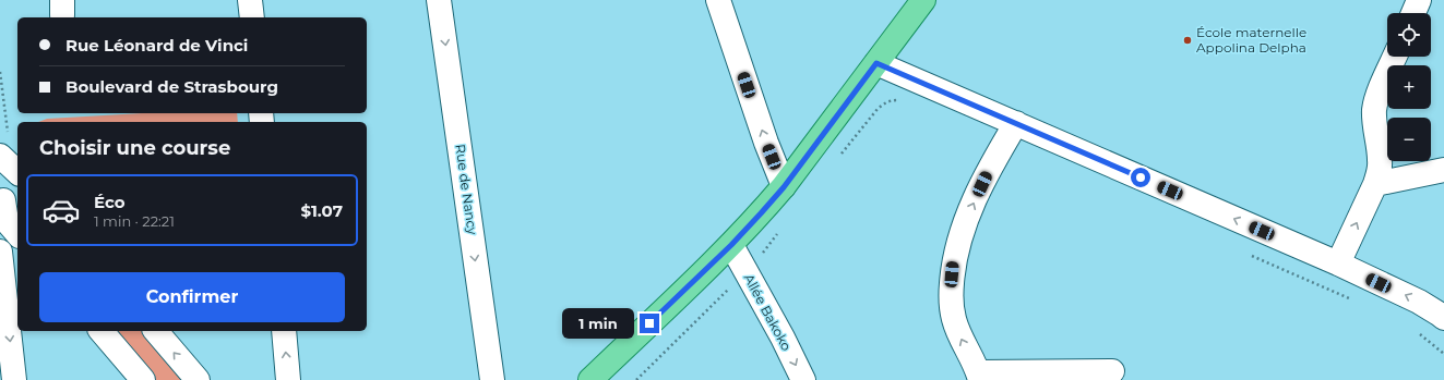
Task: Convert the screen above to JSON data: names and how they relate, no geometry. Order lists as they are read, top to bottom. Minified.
{"streets":{"street":["Rue de Nancy","Allée Bakoko"]},"one_way":["Rue de Nancy","Allée Bakoko"],"places":["École maternelle Appolina Delpha"],"page":{"map_buttons":["+","−"],"banner":["Rue Léonard de Vinci","Boulevard de Strasbourg"],"heading":"Choisir une course","list":[{"name":"Éco","note":"1 min · 22:21","value":"$1.07"}],"buttons":"Confirmer","bubble":"1 min"}}
